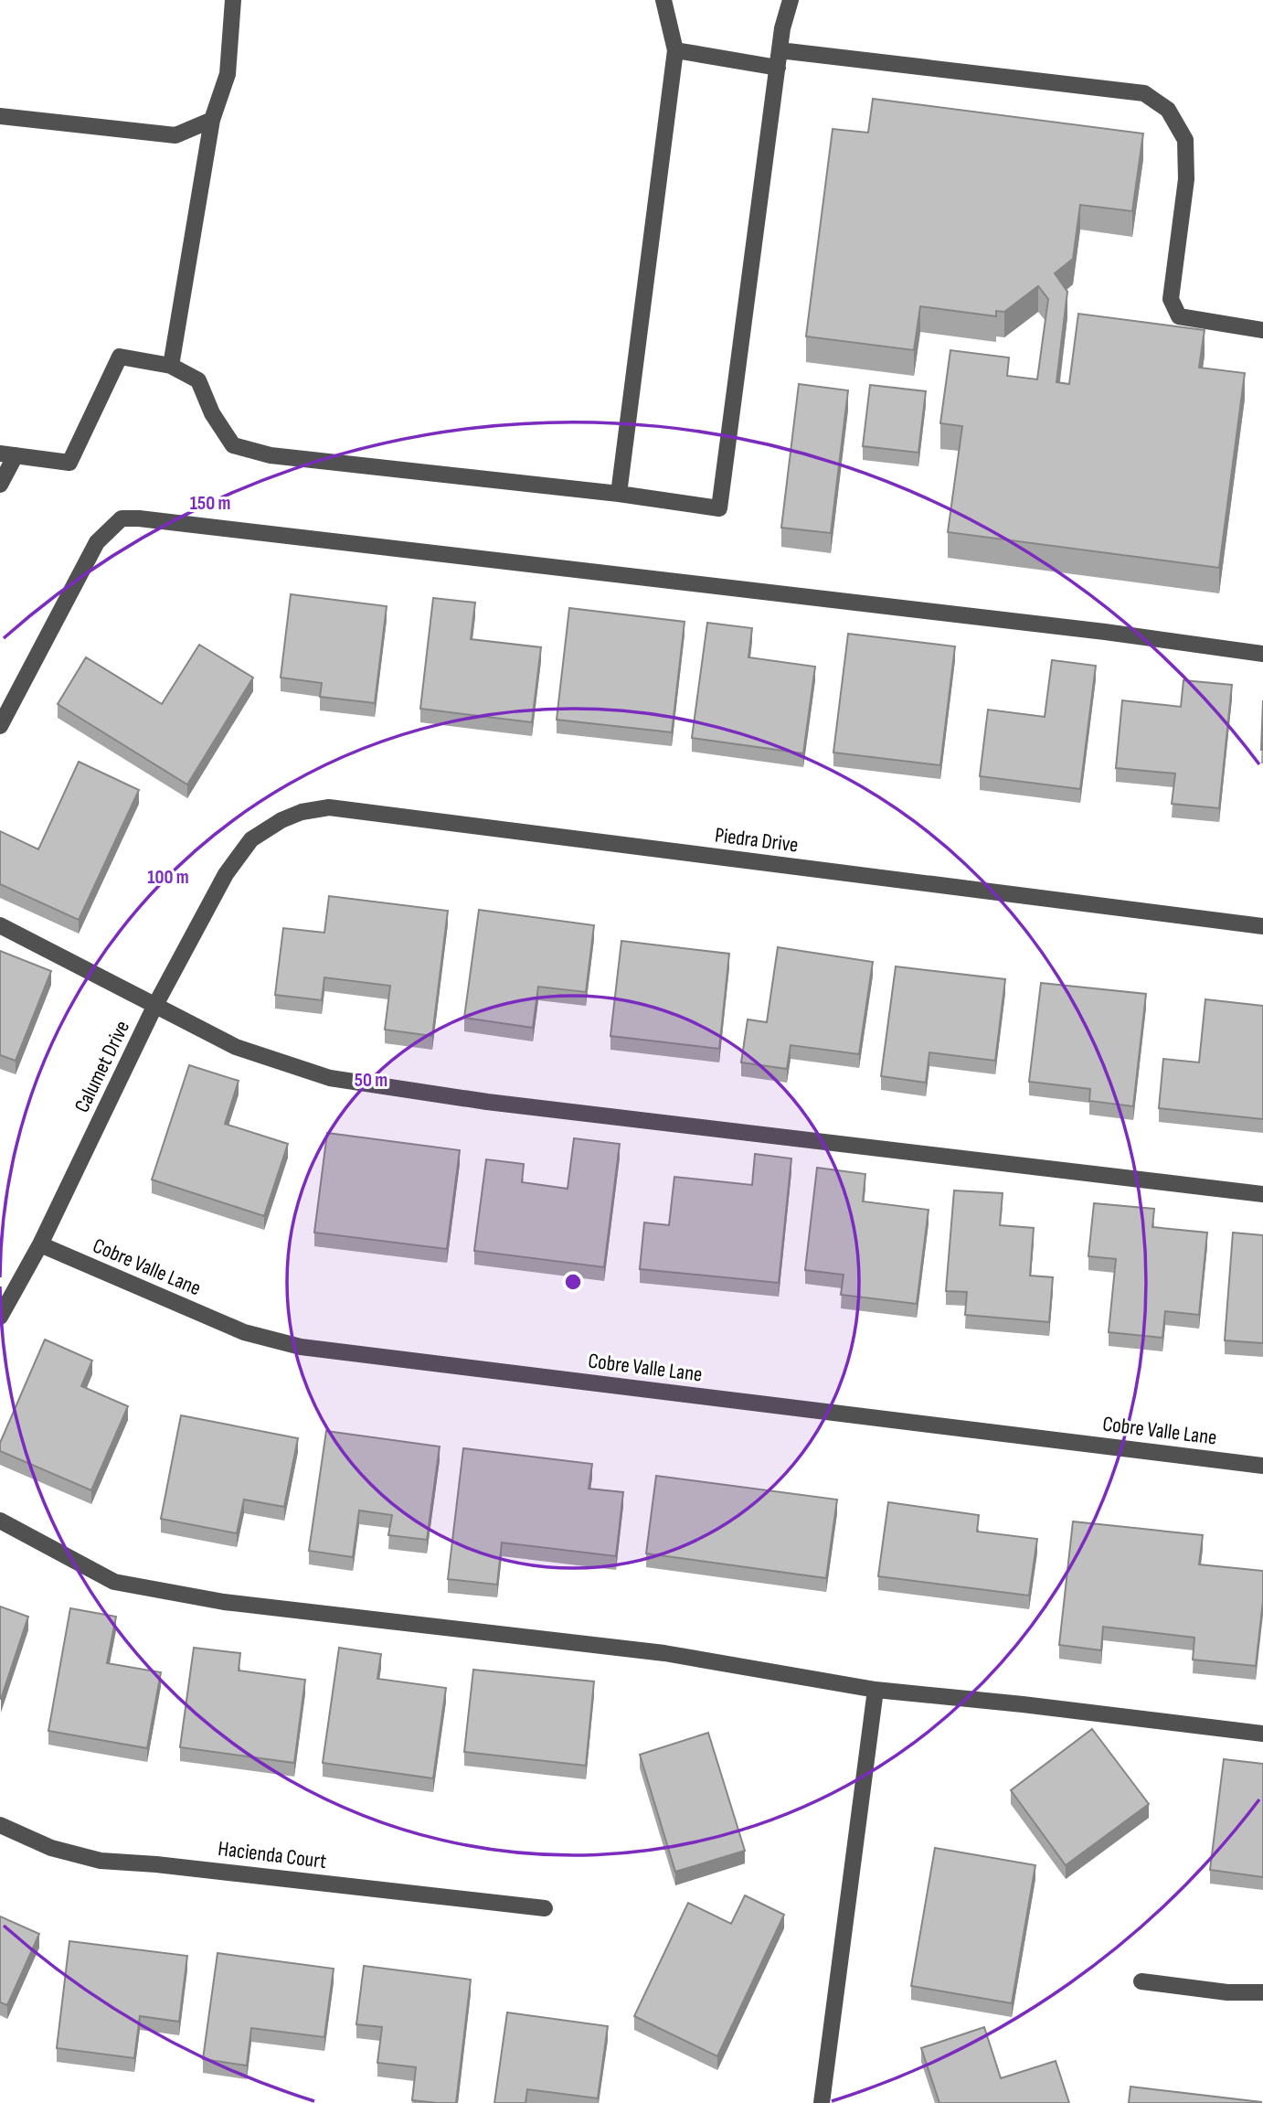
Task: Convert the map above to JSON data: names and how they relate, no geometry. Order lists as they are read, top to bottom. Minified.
{"streets":{"street":["Piedra Drive","Calumet Drive","Cobre Valle Lane","Hacienda Court"]},"crossings":[["Piedra Drive","Calumet Drive"],["Calumet Drive","Cobre Valle Lane"]],"rings":["150 m","100 m","50 m"]}
